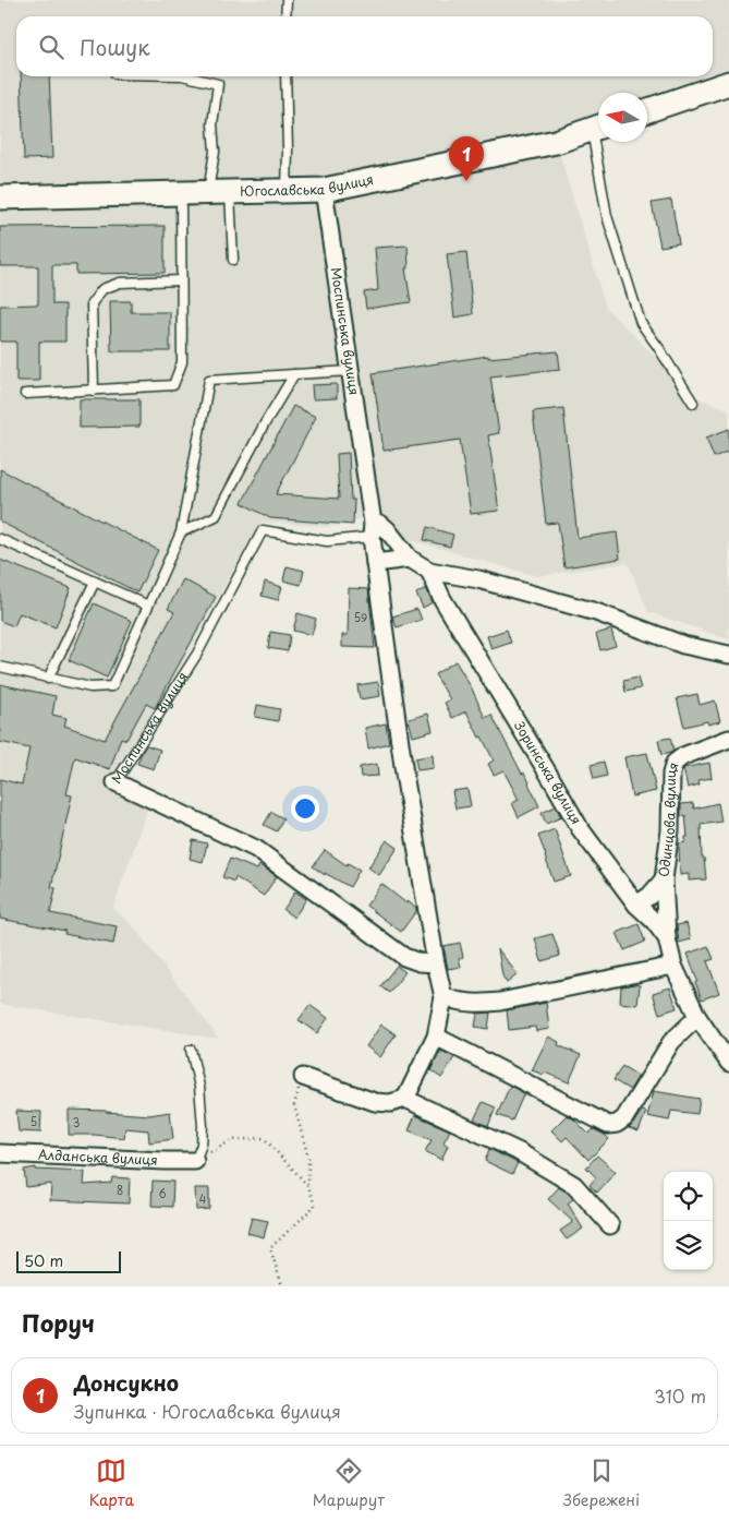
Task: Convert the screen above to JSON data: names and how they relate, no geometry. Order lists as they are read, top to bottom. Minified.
{"streets":{"main road":["Югославська вулиця"],"street":["Моспинська вулиця","Зоринська вулиця","Одинцова вулиця","Алданська вулиця"]},"crossings":[["Югославська вулиця","Моспинська вулиця"],["Зоринська вулиця","Одинцова вулиця"]],"house_numbers":["59","5","3","8","6","4"],"scale_bar":"50 m","north":"left","page":{"search":"Пошук","pins":"1","scale":"50 m","heading":"Поруч","list":[{"mark":"1","name":"Донсукно","note":"Зупинка · Югославська вулиця","value":"310 m"}],"nav":["Карта","Маршрут","Збережені"]}}
